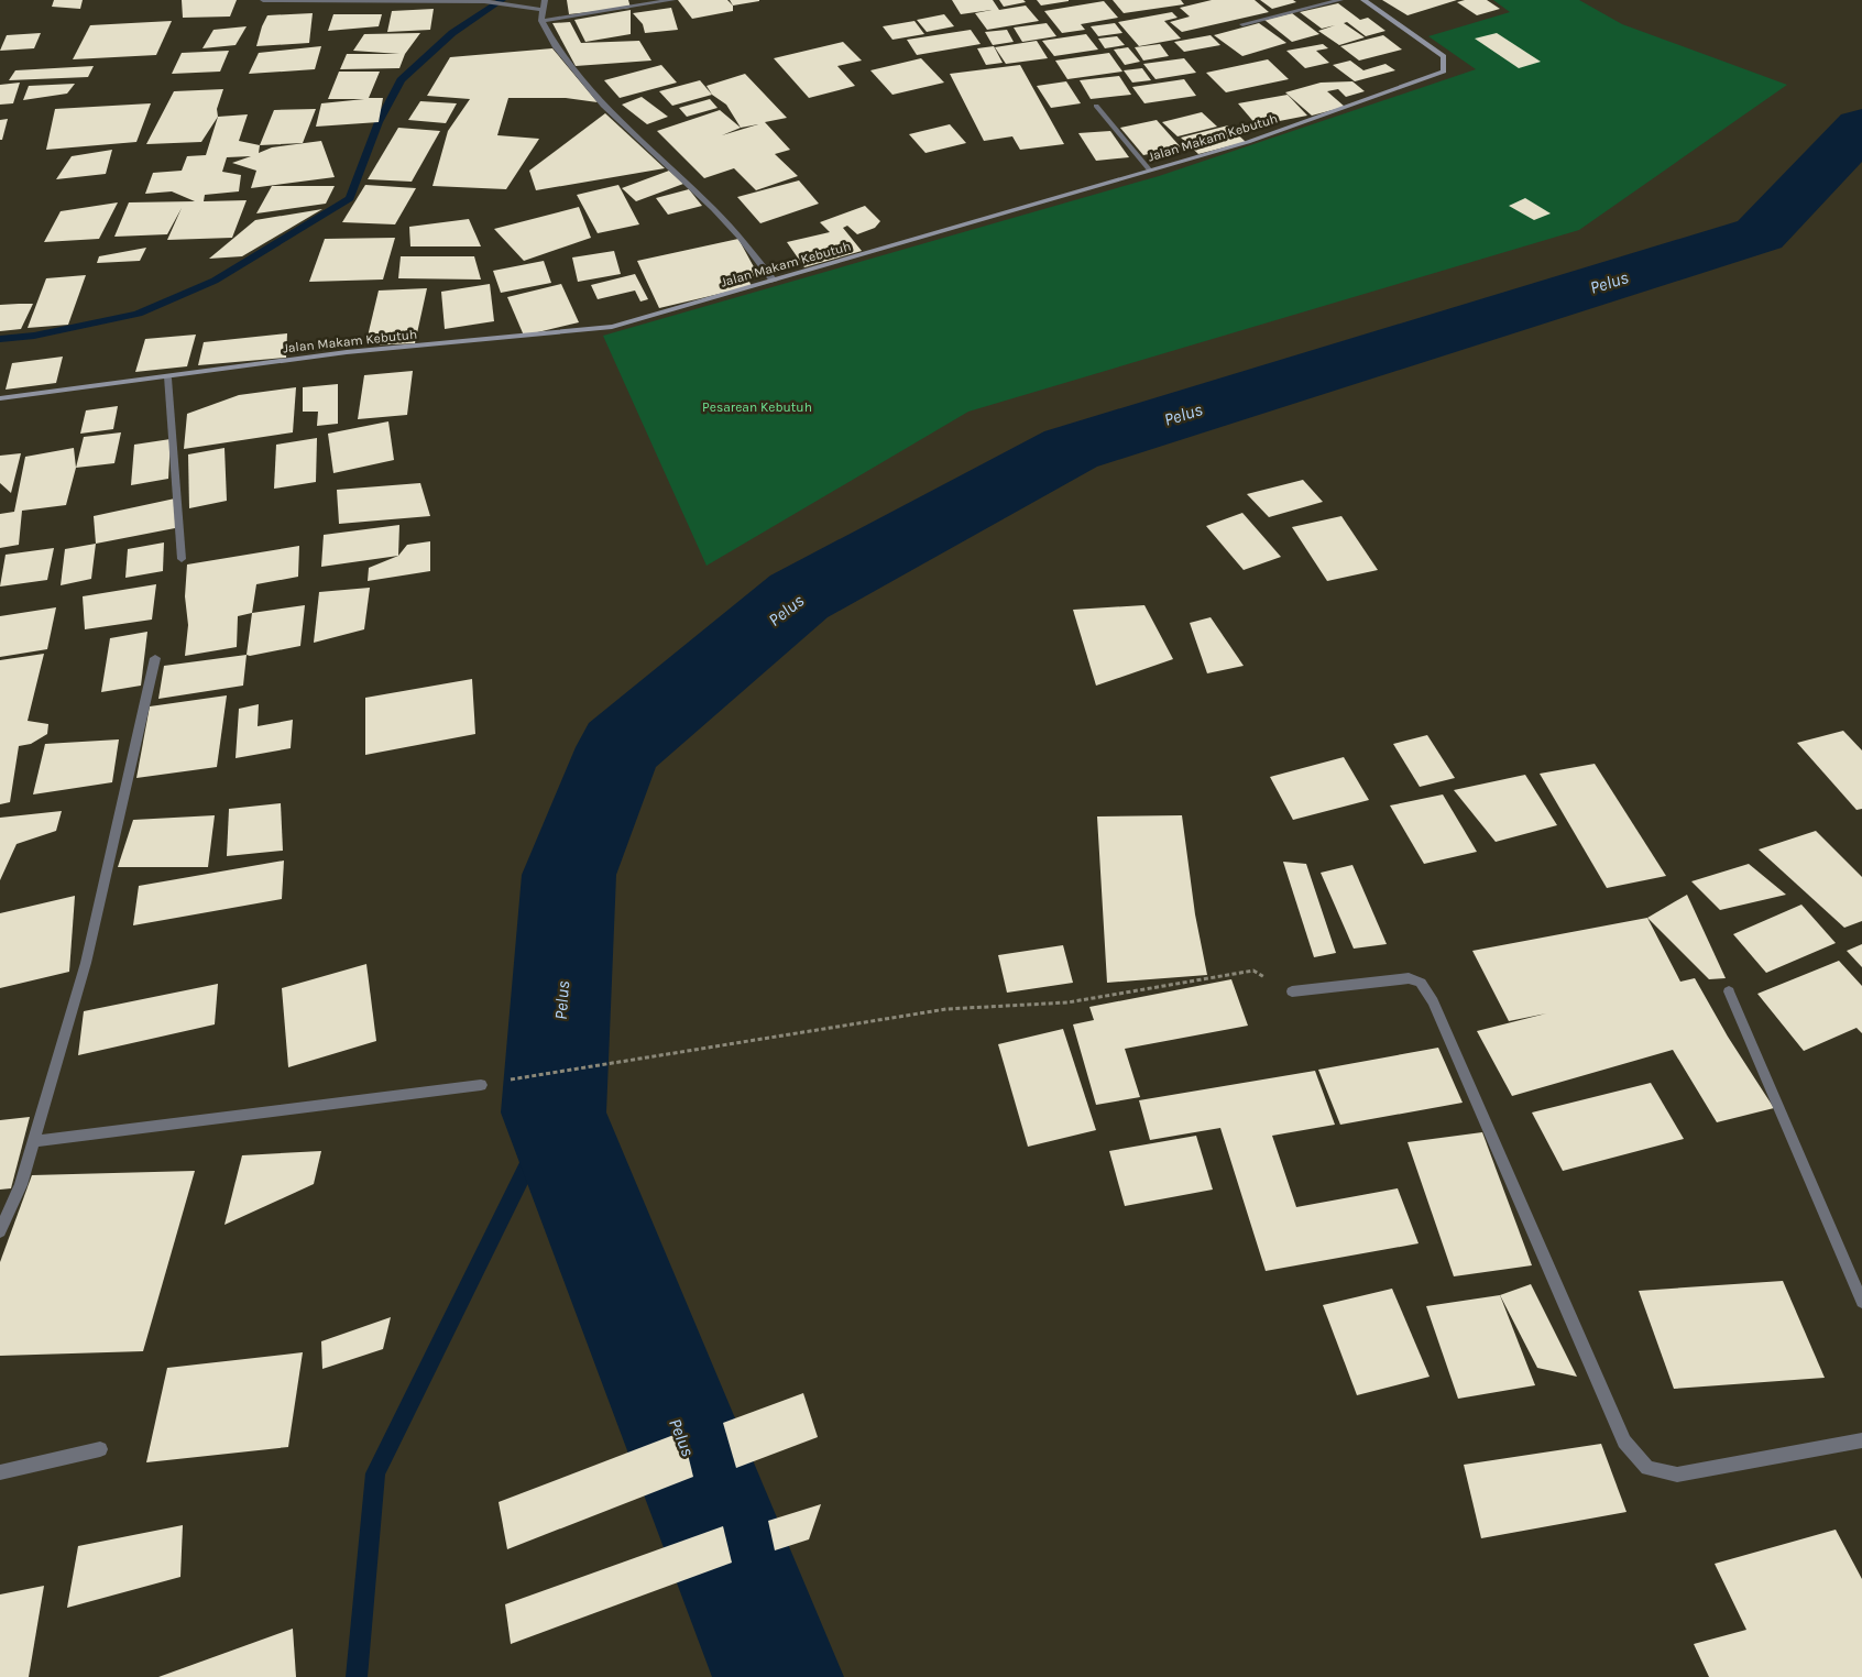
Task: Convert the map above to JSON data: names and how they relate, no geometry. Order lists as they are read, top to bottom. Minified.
{"streets":{"street":["Jalan Makam Kebutuh"]},"water":["Pelus"],"parks":["Pesarean Kebutuh"]}
